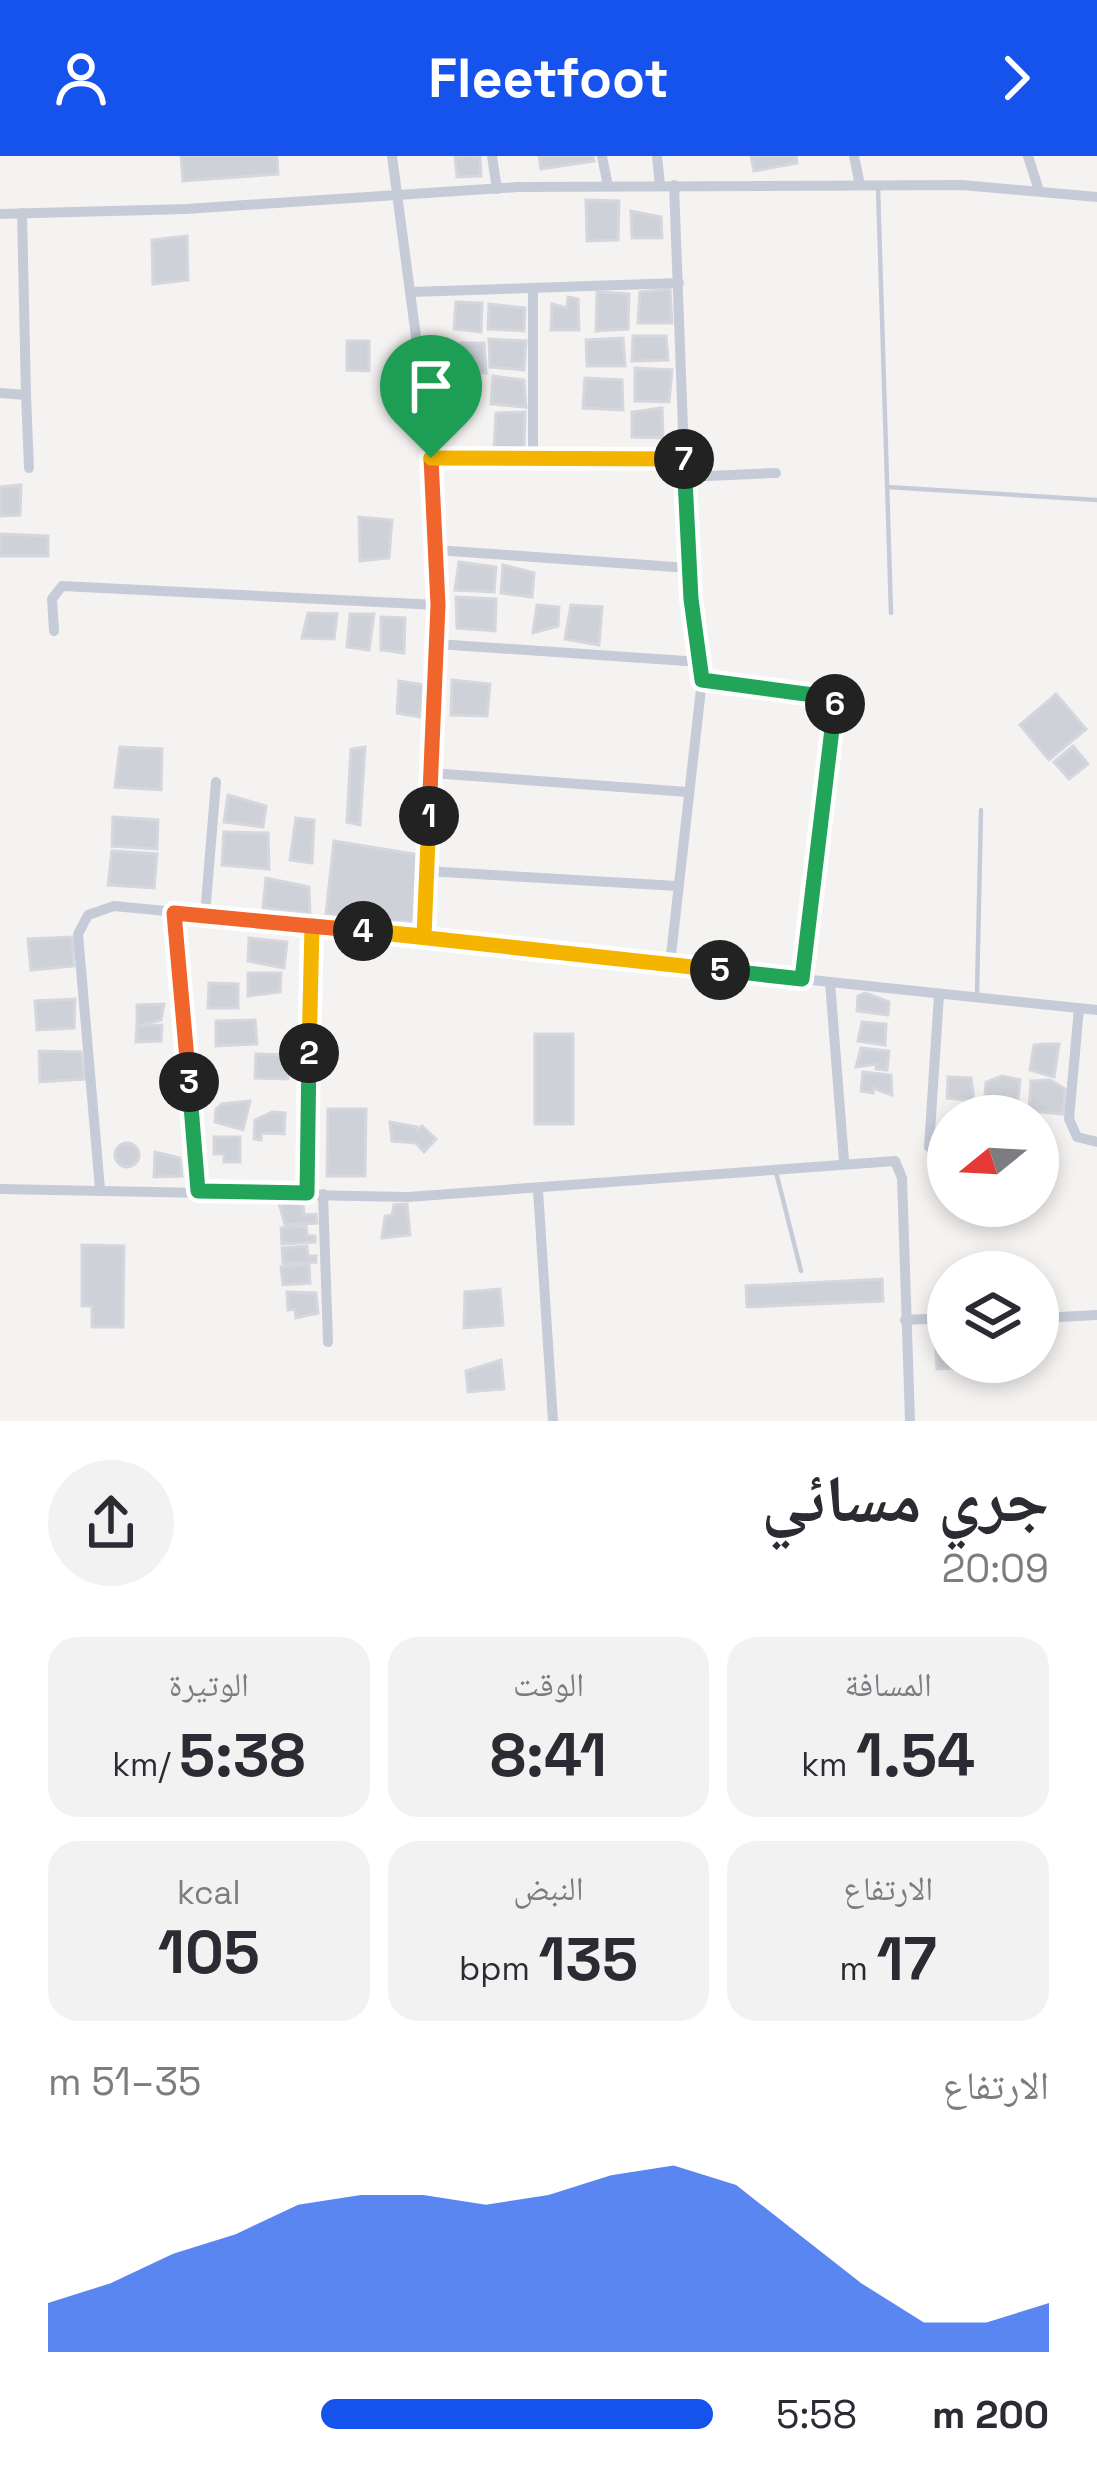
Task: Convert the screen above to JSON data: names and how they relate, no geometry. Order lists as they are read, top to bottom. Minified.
{"north":"left","page":{"header":"Fleetfoot","pins":["7","6","1","4","5","2","3"],"heading":["جري مسائي","20:09"],"stats":[["المسافة","1.54 km"],["الوقت","8:41"],["الوتيرة","5:38 /km"],["الارتفاع","17 m"],["النبض","135 bpm"],["kcal","105"]],"chart":["الارتفاع","35–51 m"],"list":[{"name":"200 m","note":"5:58"}]}}
